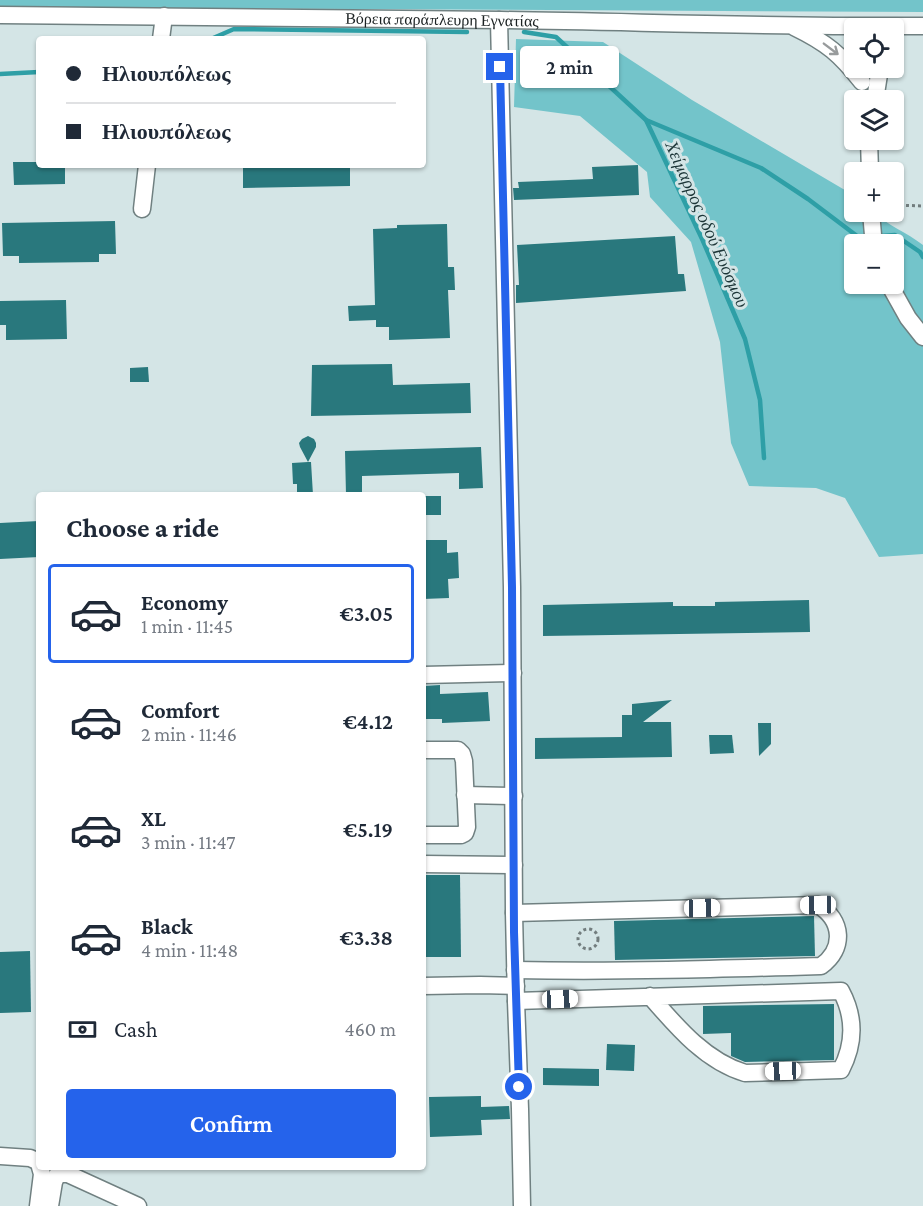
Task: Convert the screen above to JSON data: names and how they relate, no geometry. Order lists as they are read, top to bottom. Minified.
{"streets":{"street":["Βόρεια παράπλευρη Εγνατίας"]},"water":["Χείμαρρος οδού Ευόσμου"],"page":{"map_buttons":["+","−"],"banner":["Ηλιουπόλεως","Ηλιουπόλεως"],"bubble":"2 min","heading":"Choose a ride","list":[{"name":"Economy","note":"1 min · 11:45","value":"€3.05"},{"name":"Comfort","note":"2 min · 11:46","value":"€4.12"},{"name":"XL","note":"3 min · 11:47","value":"€5.19"},{"name":"Black","note":"4 min · 11:48","value":"€3.38"}],"pay":["Cash","460 m"],"buttons":"Confirm"}}
